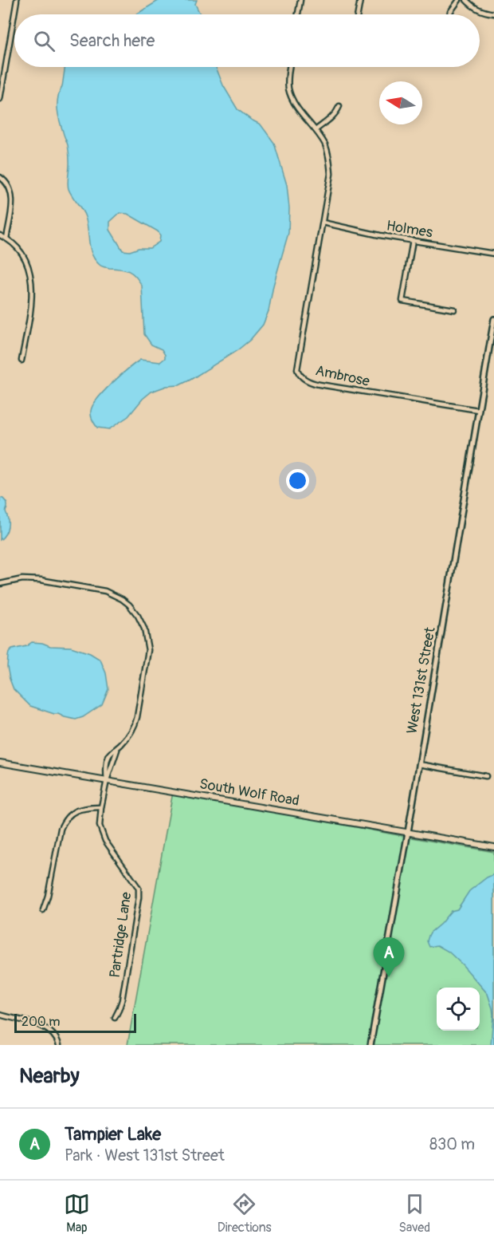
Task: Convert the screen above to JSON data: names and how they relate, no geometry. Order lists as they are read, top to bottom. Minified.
{"streets":{"main road":["South Wolf Road"],"street":["Holmes","Ambrose","West 131st Street","Partridge Lane"]},"crossings":[["Holmes","Ambrose"],["Ambrose","West 131st Street"],["West 131st Street","South Wolf Road"],["South Wolf Road","Partridge Lane"]],"scale_bar":"200 m","north":"left","page":{"search":"Search here","pins":"A","scale":"200 m","heading":"Nearby","list":[{"mark":"A","name":"Tampier Lake","note":"Park · West 131st Street","value":"830 m"}],"nav":["Map","Directions","Saved"]}}
